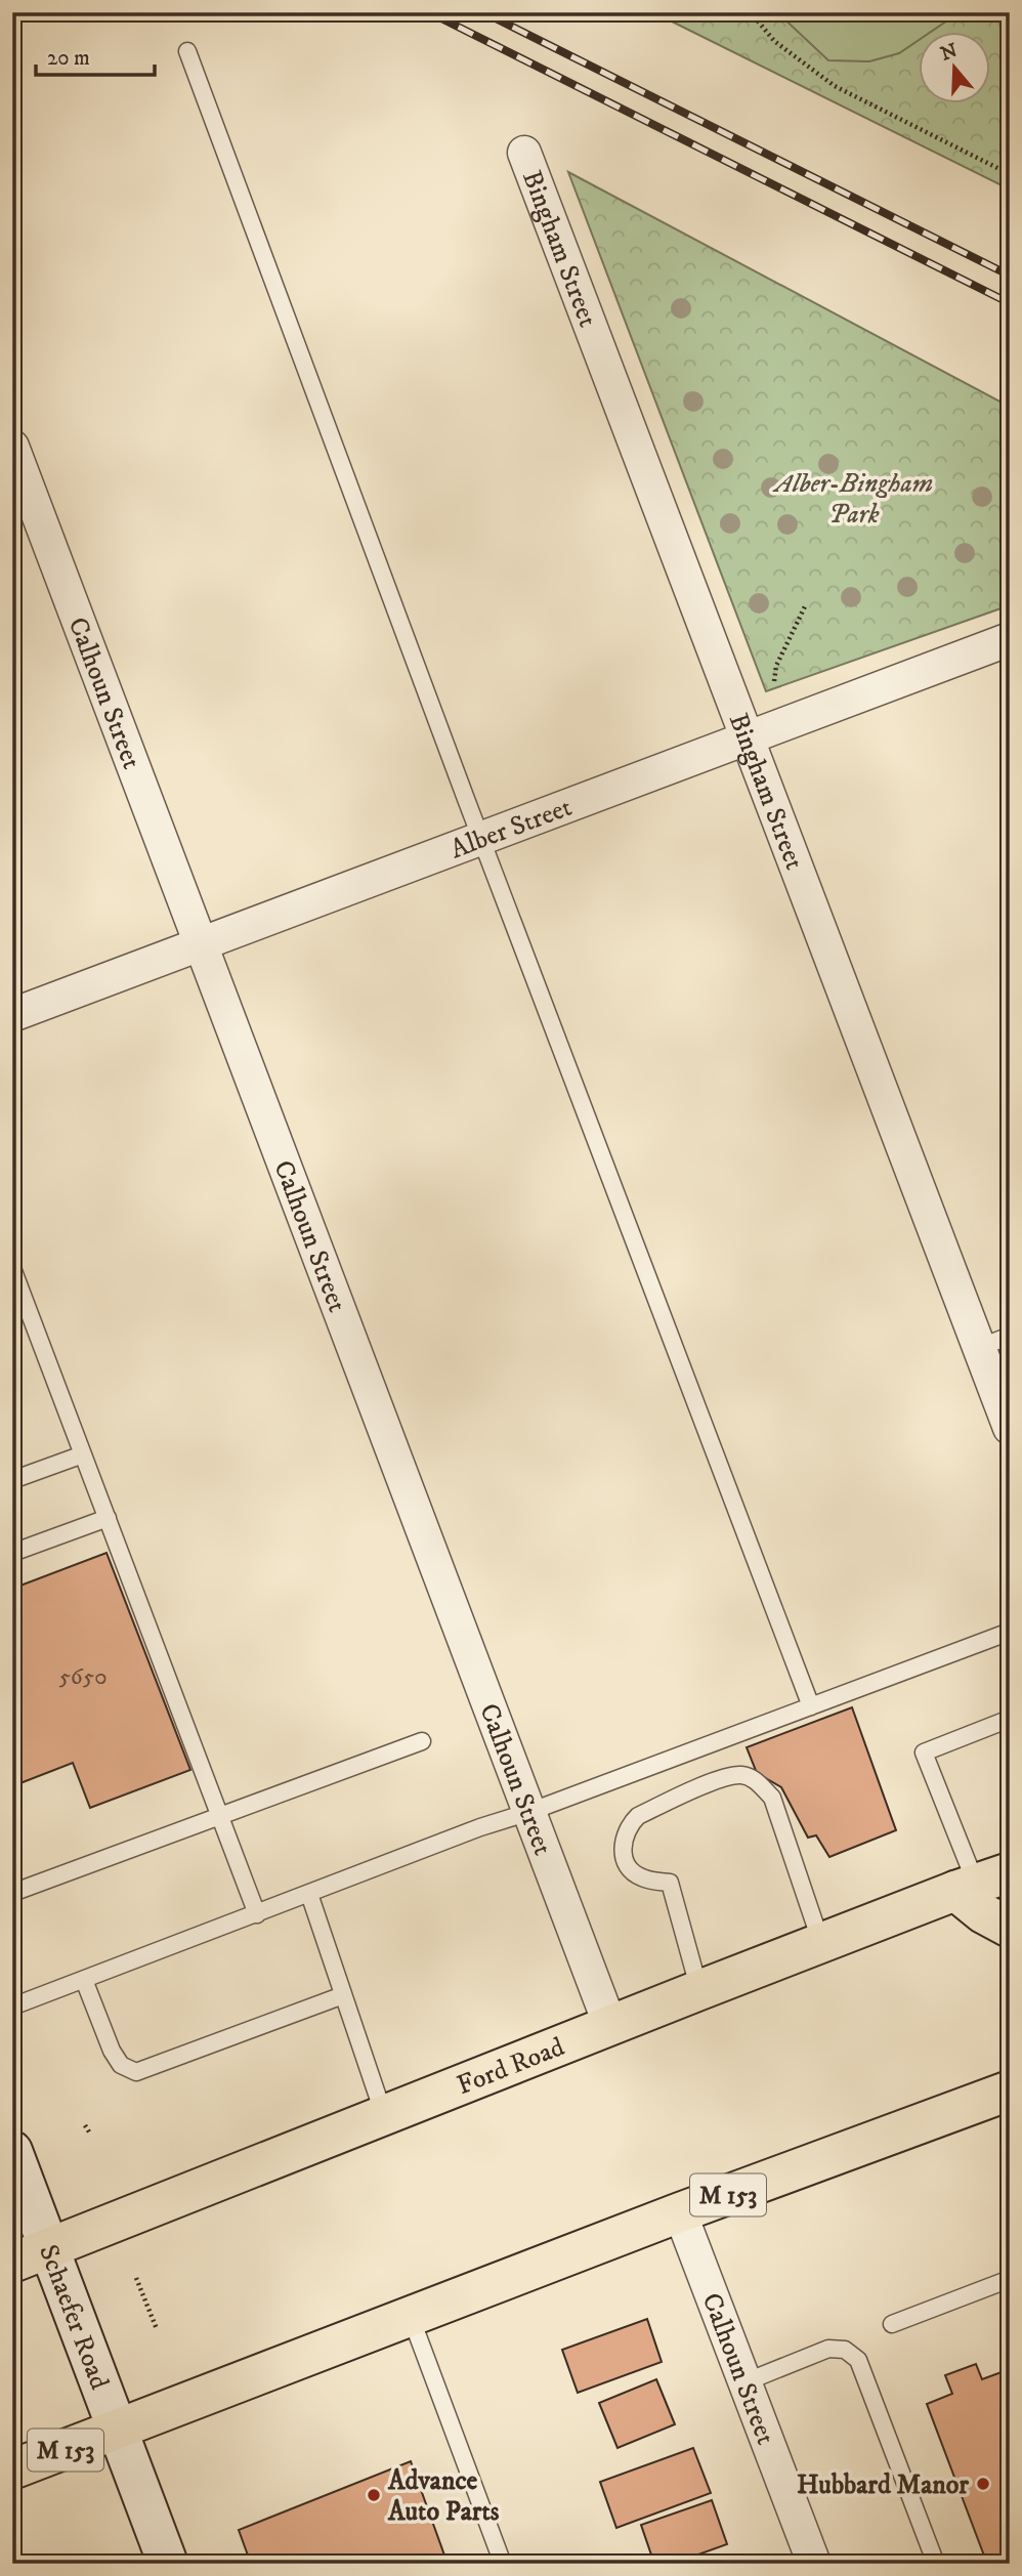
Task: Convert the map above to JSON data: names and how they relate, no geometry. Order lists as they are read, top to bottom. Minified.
{"streets":{"main road":["Ford Road","M 153","Schaefer Road"],"street":["Bingham Street","Calhoun Street","Alber Street"]},"crossings":[["Bingham Street","Alber Street"],["Calhoun Street","Alber Street"],["Calhoun Street","Ford Road"],["Calhoun Street","M 153"],["Ford Road","Schaefer Road"],["M 153","Schaefer Road"]],"parks":["Alber-Bingham Park"],"places":["Hubbard Manor","Advance Auto Parts"],"house_numbers":["5650"],"scale_bar":"20 m","north":"top"}
